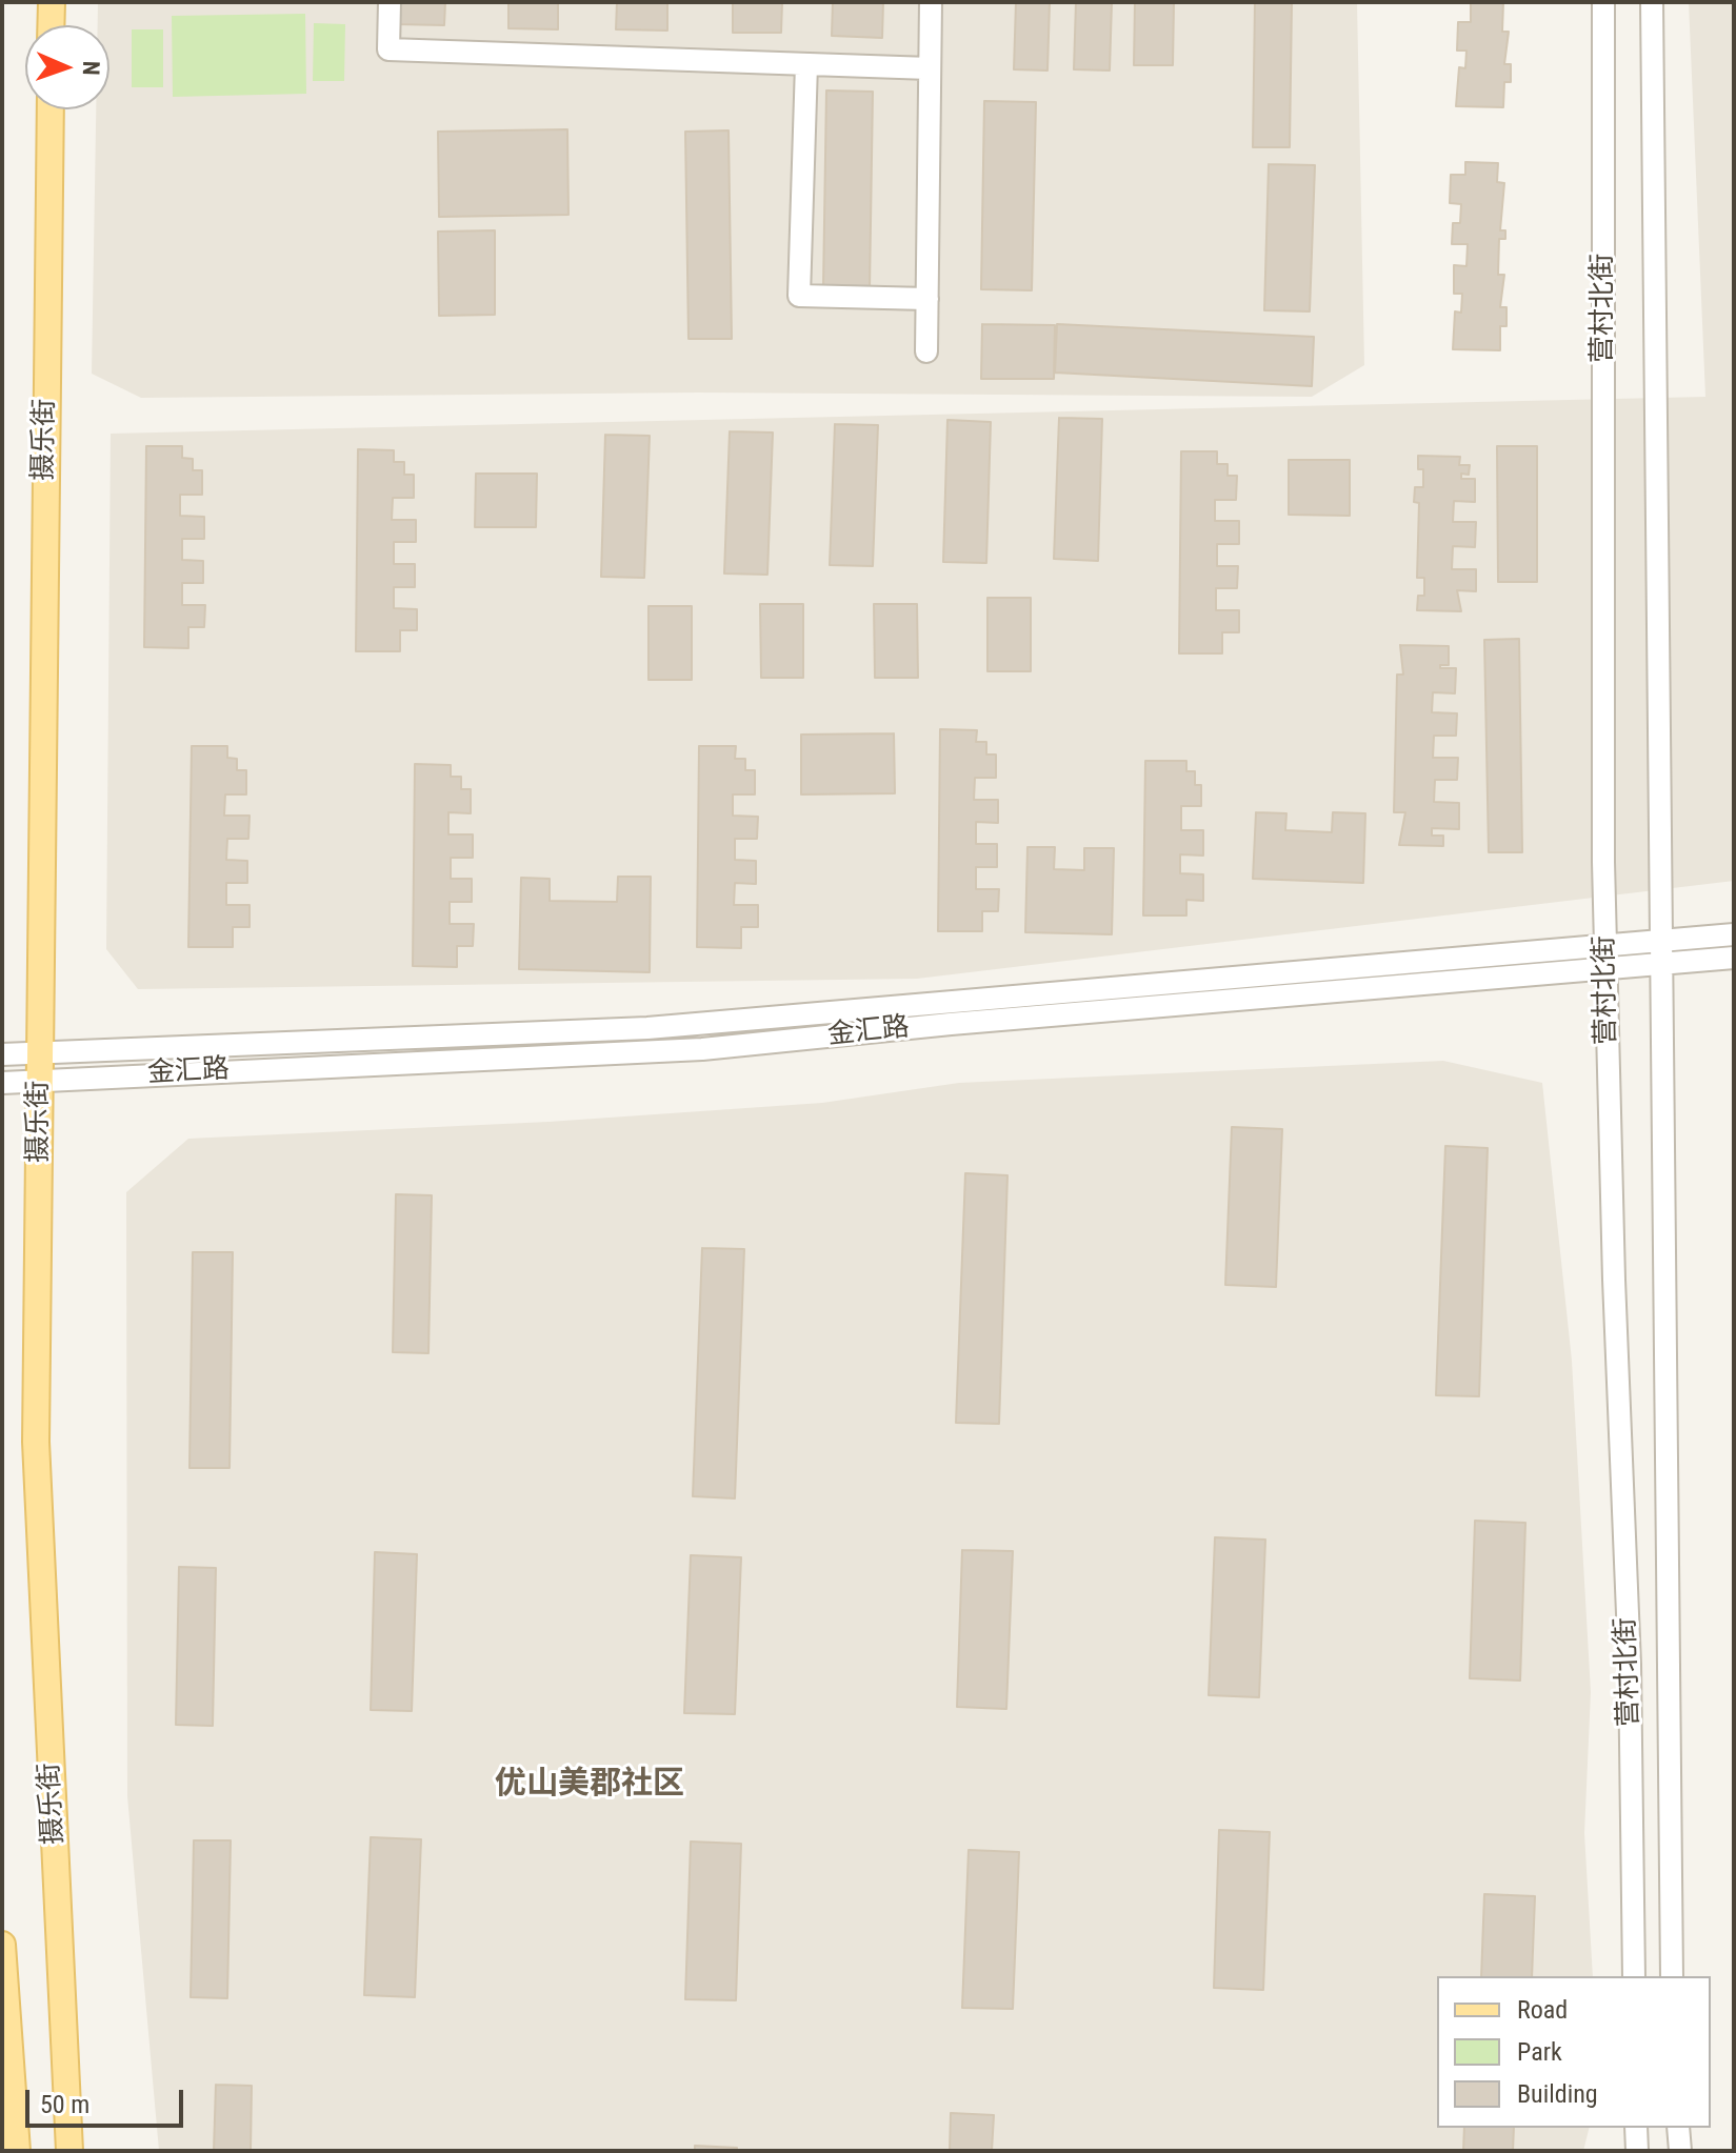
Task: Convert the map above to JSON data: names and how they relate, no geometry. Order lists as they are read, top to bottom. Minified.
{"streets":{"main road":["摄乐街"],"street":["营村北街","金汇路"]},"crossings":[["营村北街","金汇路"],["摄乐街","金汇路"]],"districts":["优山美郡社区"],"legend":["Road","Park","Building"],"scale_bar":"50 m","north":"right"}
